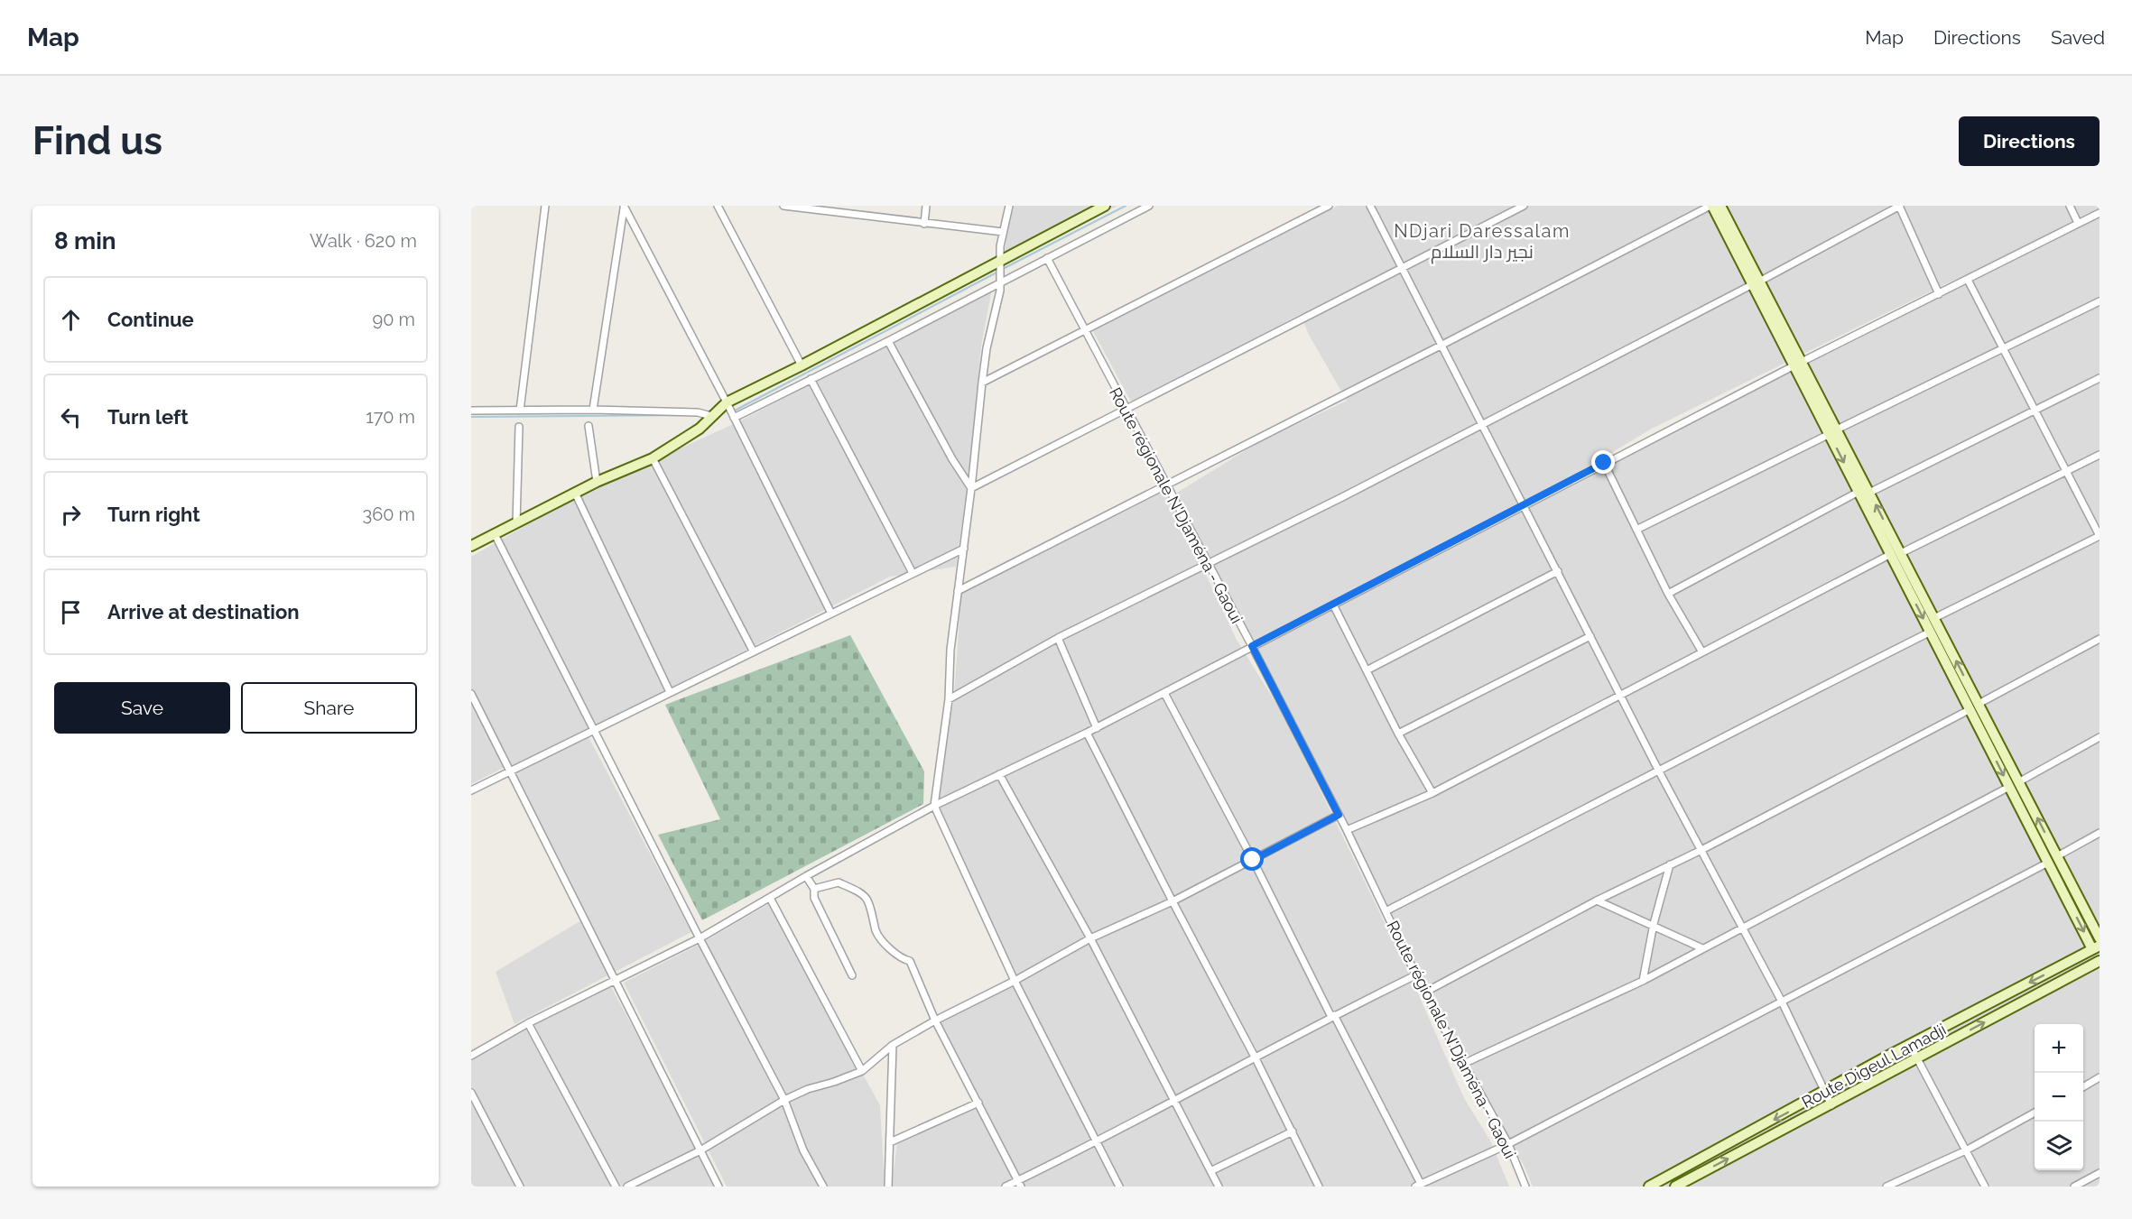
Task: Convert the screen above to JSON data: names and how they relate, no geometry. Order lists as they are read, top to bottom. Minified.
{"streets":{"street":["Route régionale N'Djaména - Gaoui","Route Digeul Lamadji"]},"districts":["NDjari Daressalam نجير دار السلام"],"page":{"header":"Map","nav":["Map","Directions","Saved"],"buttons":["Directions",["Save","Share"]],"title":"Find us","heading":["8 min","Walk · 620 m"],"list":[["Continue","90 m"],["Turn left","170 m"],["Turn right","360 m"],"Arrive at destination"],"map_buttons":["+","−"]}}
